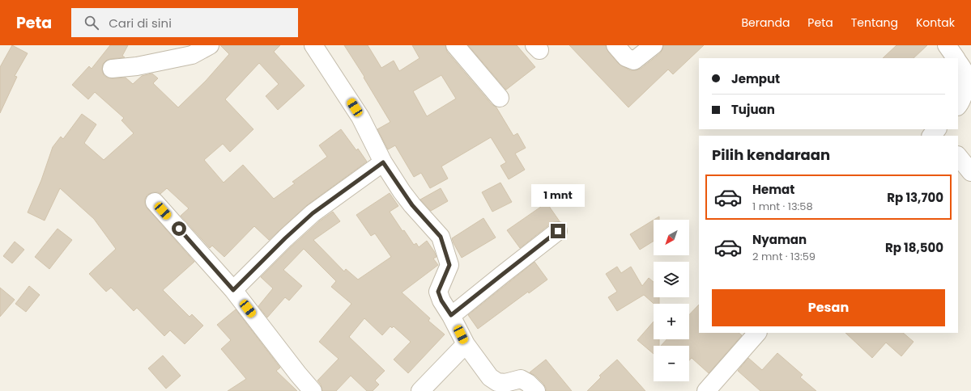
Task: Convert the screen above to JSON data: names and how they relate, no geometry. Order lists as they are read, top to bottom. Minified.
{"north":"bottom left","page":{"header":"Peta","search":"Cari di sini","nav":["Beranda","Peta","Tentang","Kontak"],"banner":["Jemput","Tujuan"],"heading":"Pilih kendaraan","list":[{"name":"Hemat","note":"1 mnt · 13:58","value":"Rp 13,700"},{"name":"Nyaman","note":"2 mnt · 13:59","value":"Rp 18,500"}],"bubble":"1 mnt","map_buttons":["+","−"],"buttons":"Pesan"}}
